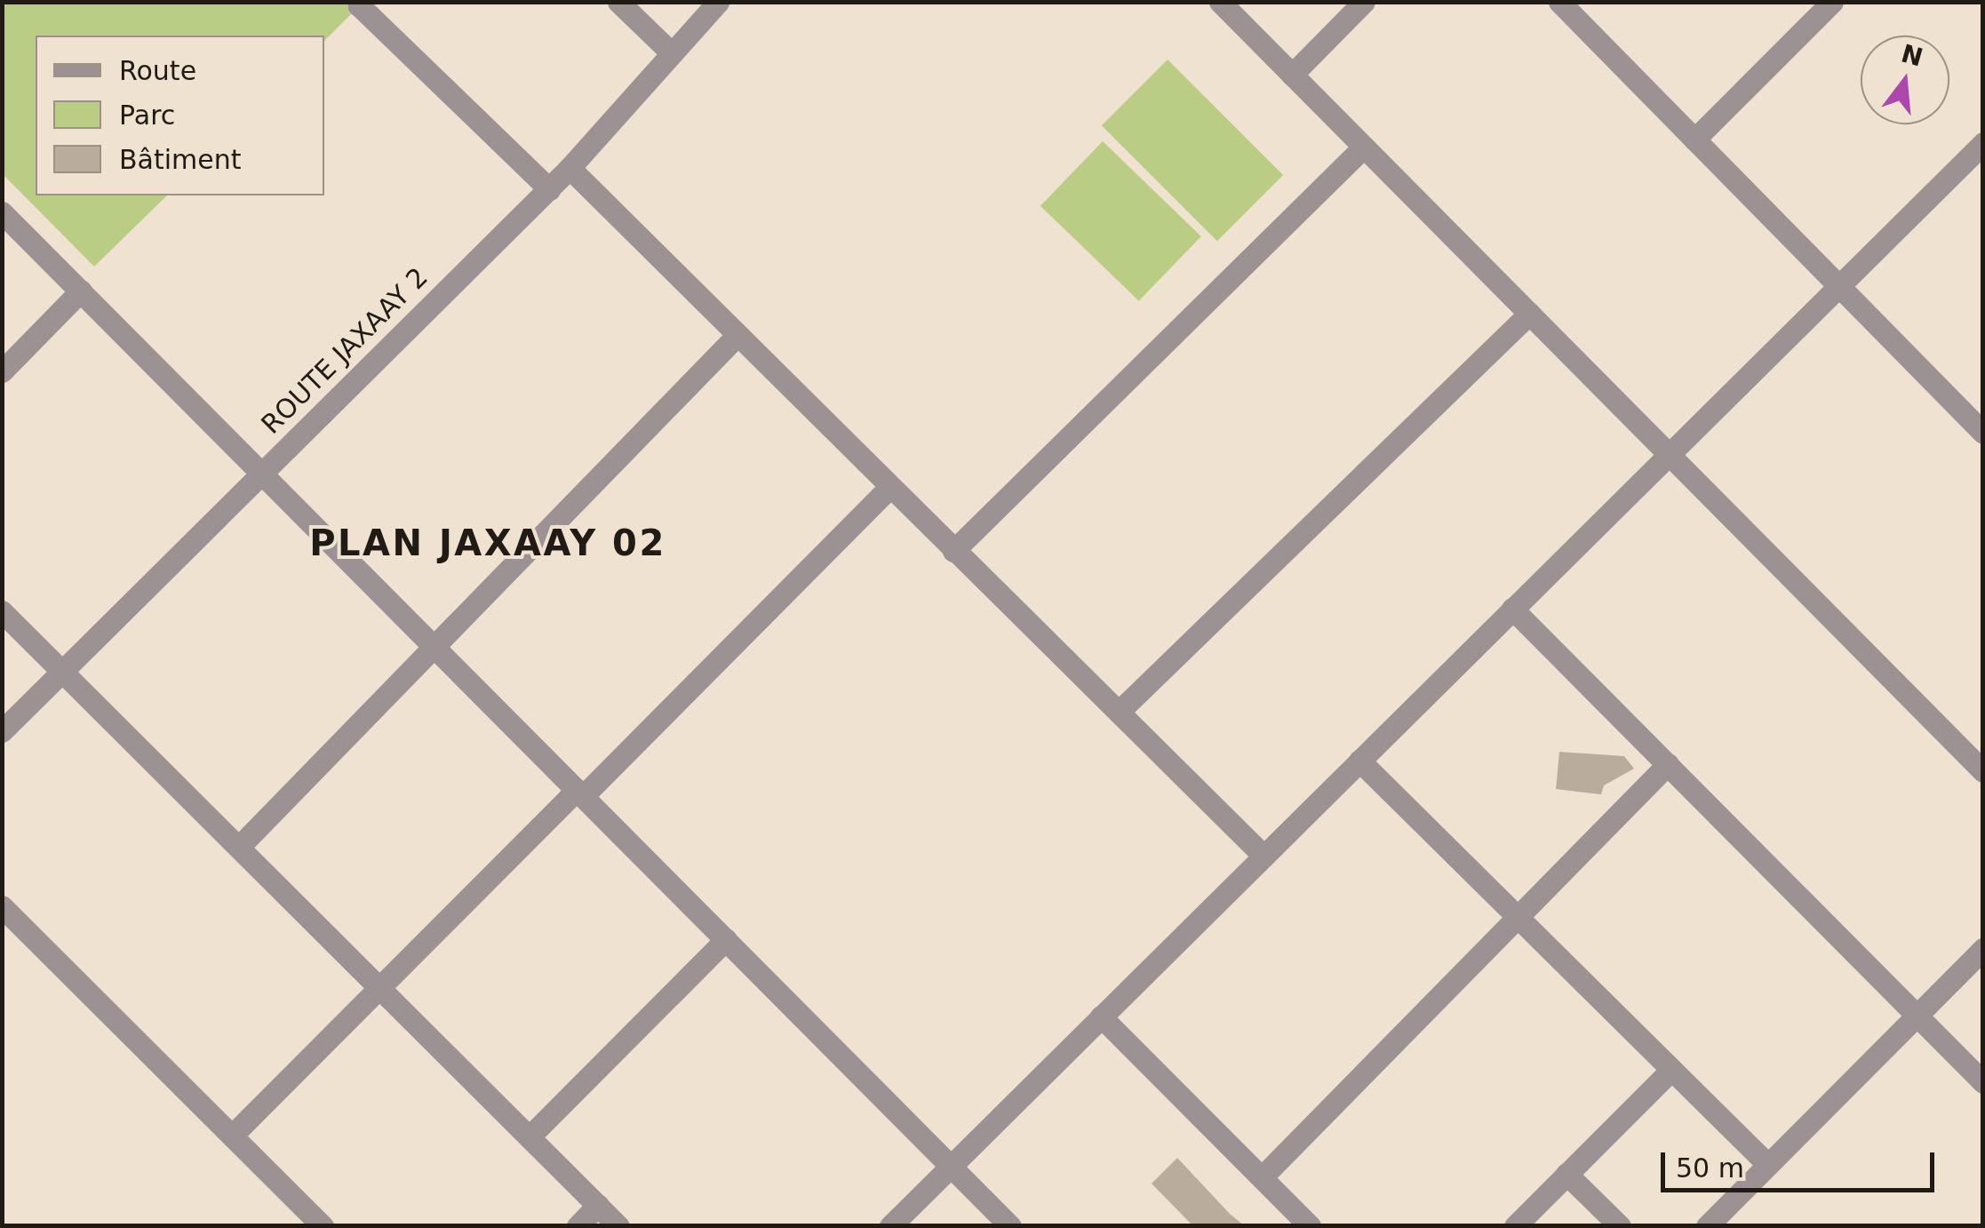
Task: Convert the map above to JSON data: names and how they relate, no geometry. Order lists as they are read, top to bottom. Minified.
{"streets":{"street":["ROUTE JAXAAY 2"]},"districts":["PLAN JAXAAY 02"],"legend":["Route","Parc","Bâtiment"],"scale_bar":"50 m","north":"top"}
